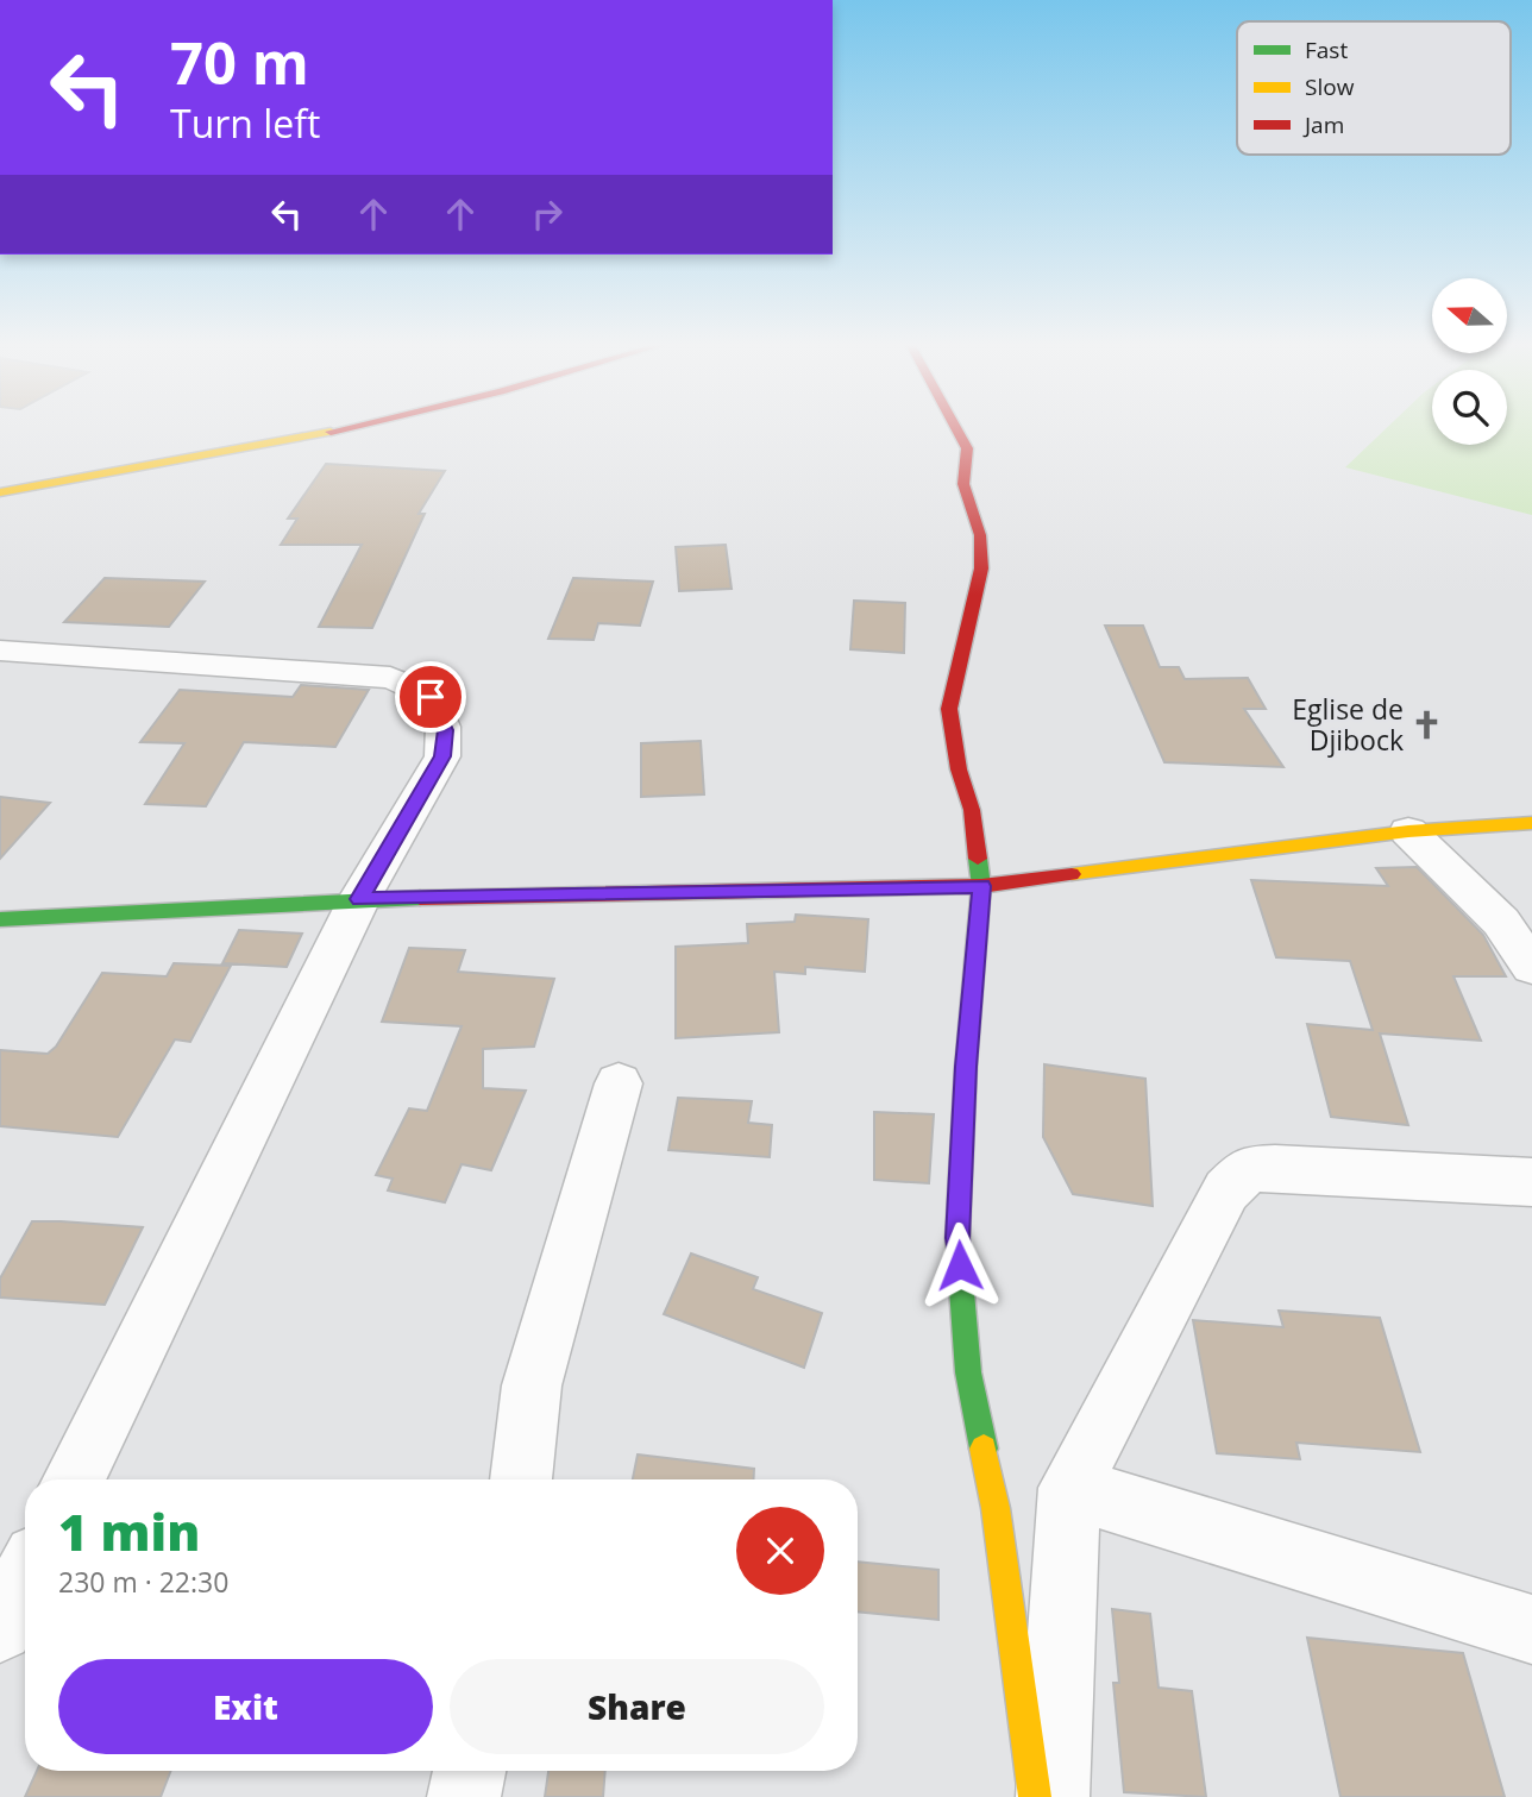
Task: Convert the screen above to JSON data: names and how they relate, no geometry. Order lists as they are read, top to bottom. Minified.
{"places":{"church":["Eglise de Djibock"]},"legend":["Fast","Slow","Jam"],"north":"left","page":{"turn":["70 m","Turn left"],"heading":["1 min","230 m · 22:30"],"buttons":["Exit","Share"]}}
